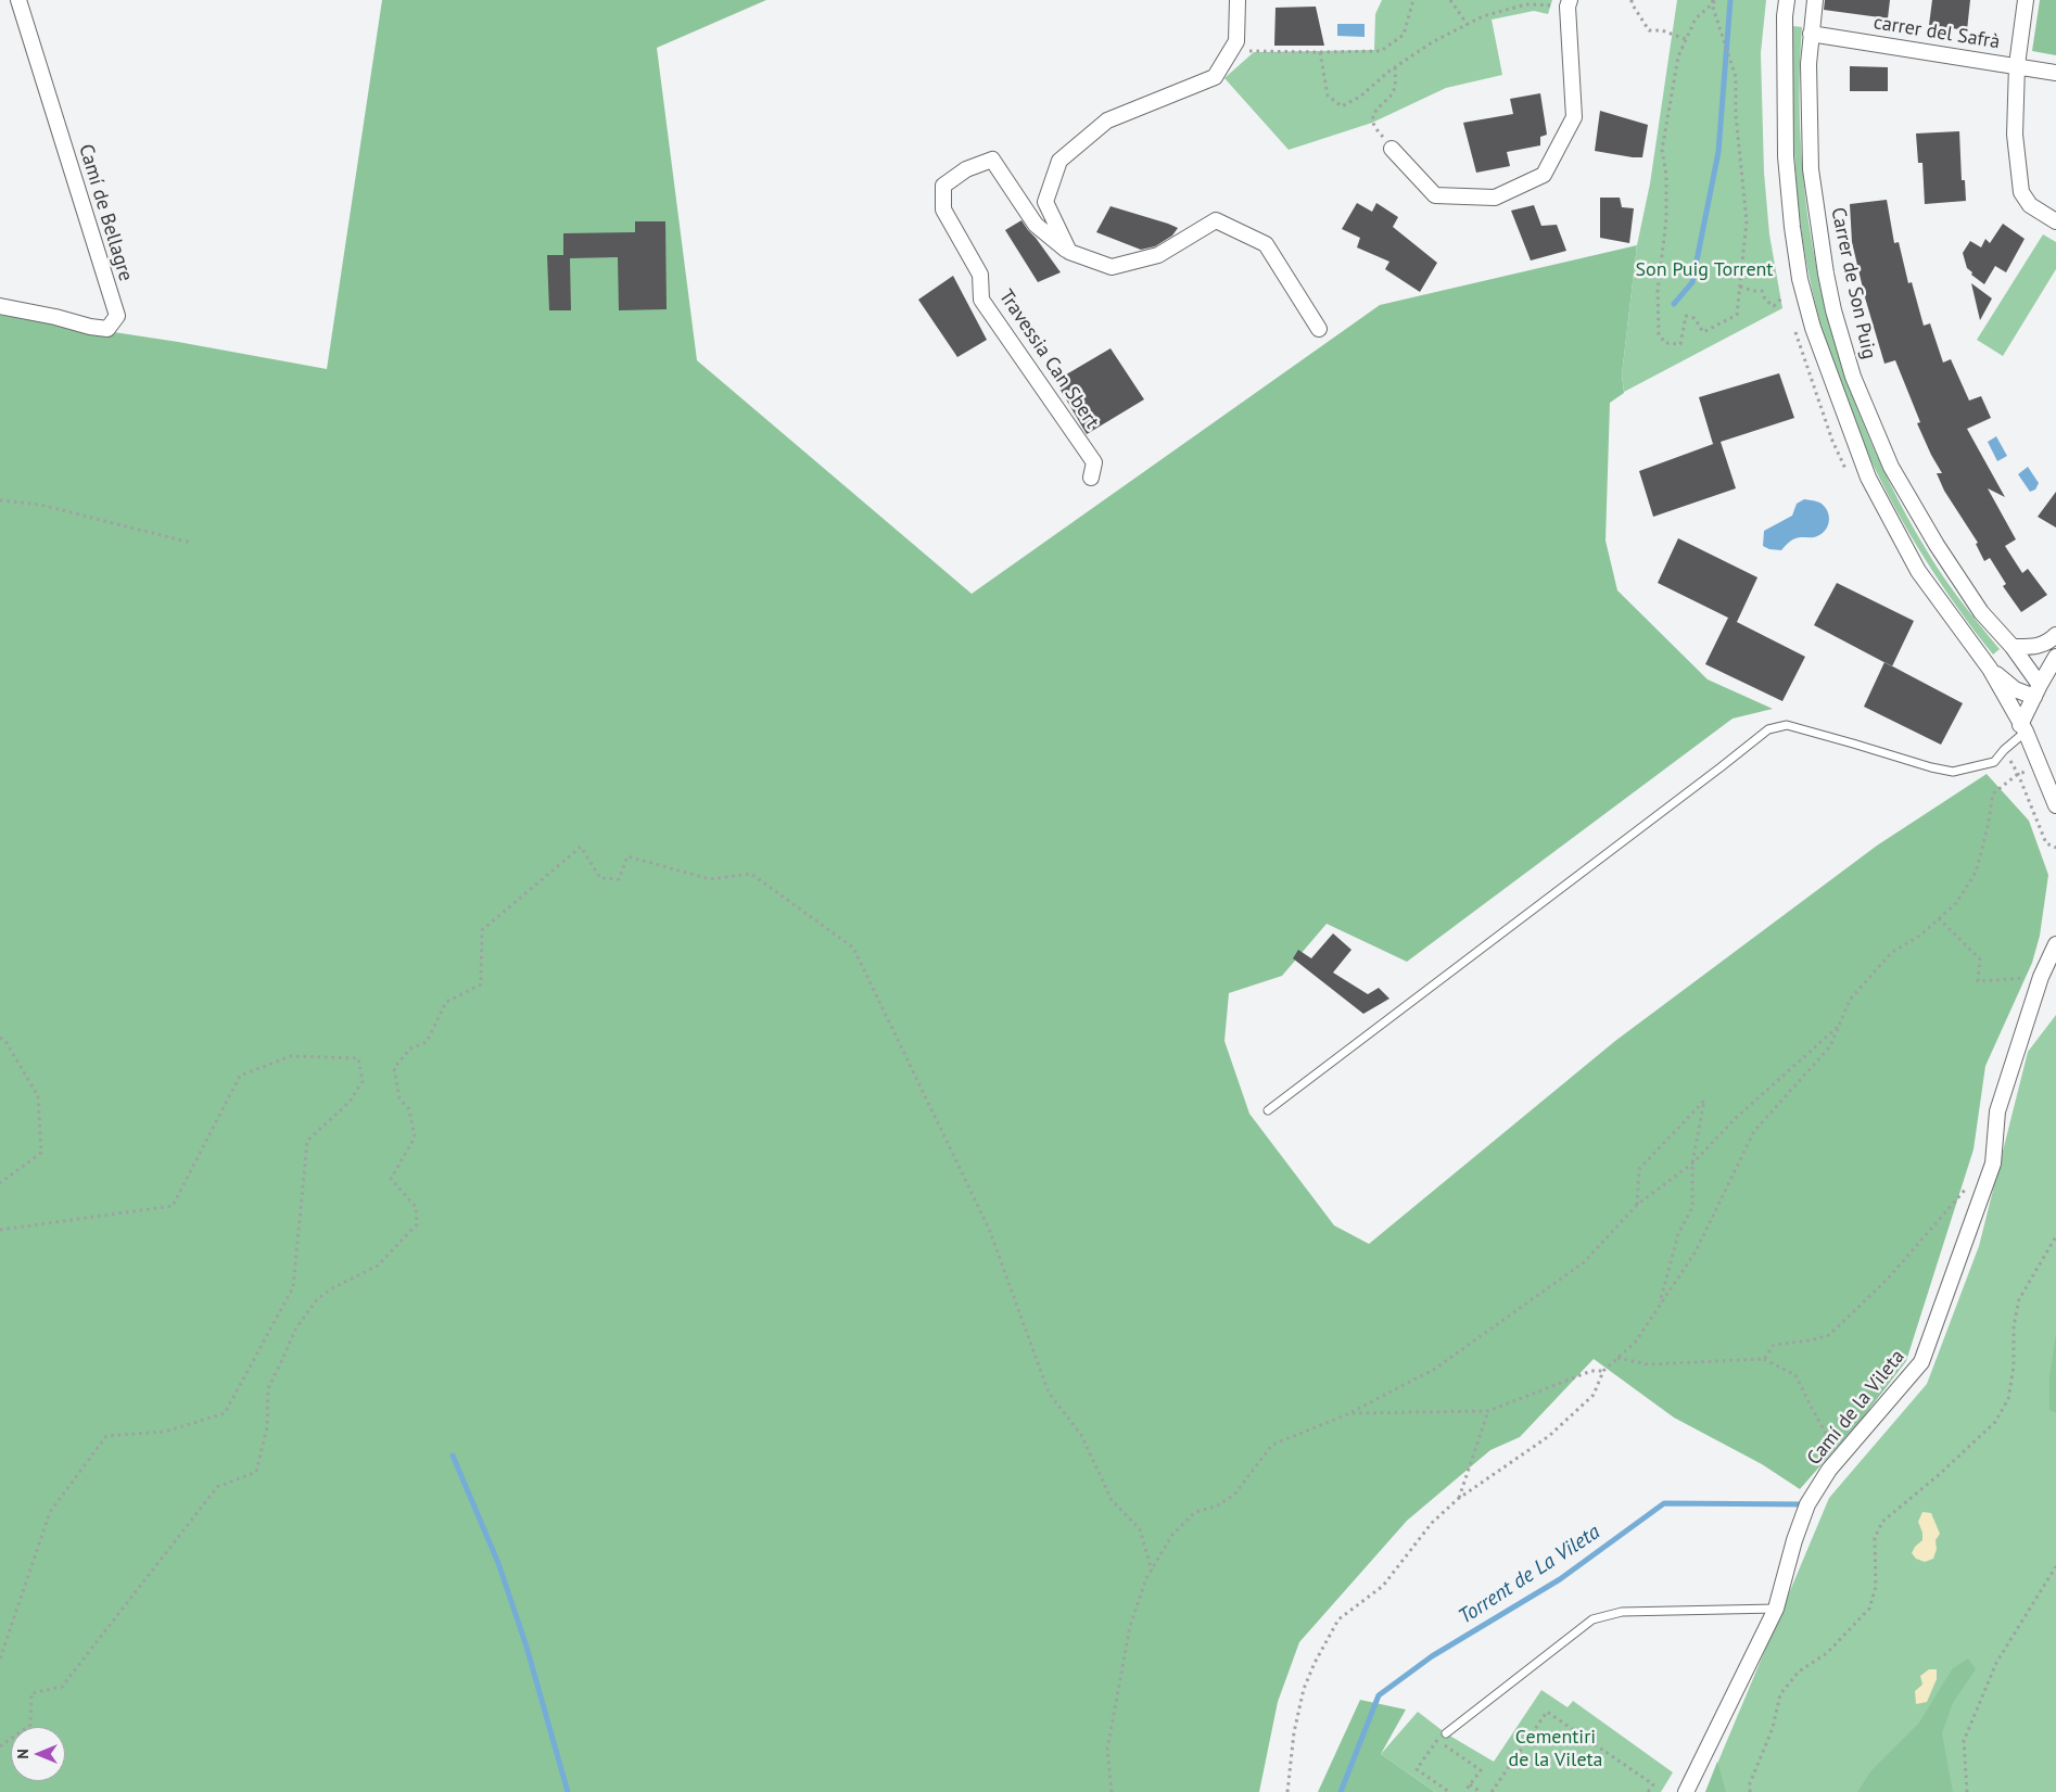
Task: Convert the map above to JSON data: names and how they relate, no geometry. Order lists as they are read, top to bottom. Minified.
{"streets":{"street":["carrer del Safrà","Camí de Bellagre","Carrer de Son Puig","Travessia Can Sbert","Camí de la Vileta"]},"crossings":[["carrer del Safrà","Carrer de Son Puig"]],"water":["Torrent de La Vileta"],"parks":["Son Puig Torrent","Cementiri de la Vileta"],"north":"left"}
